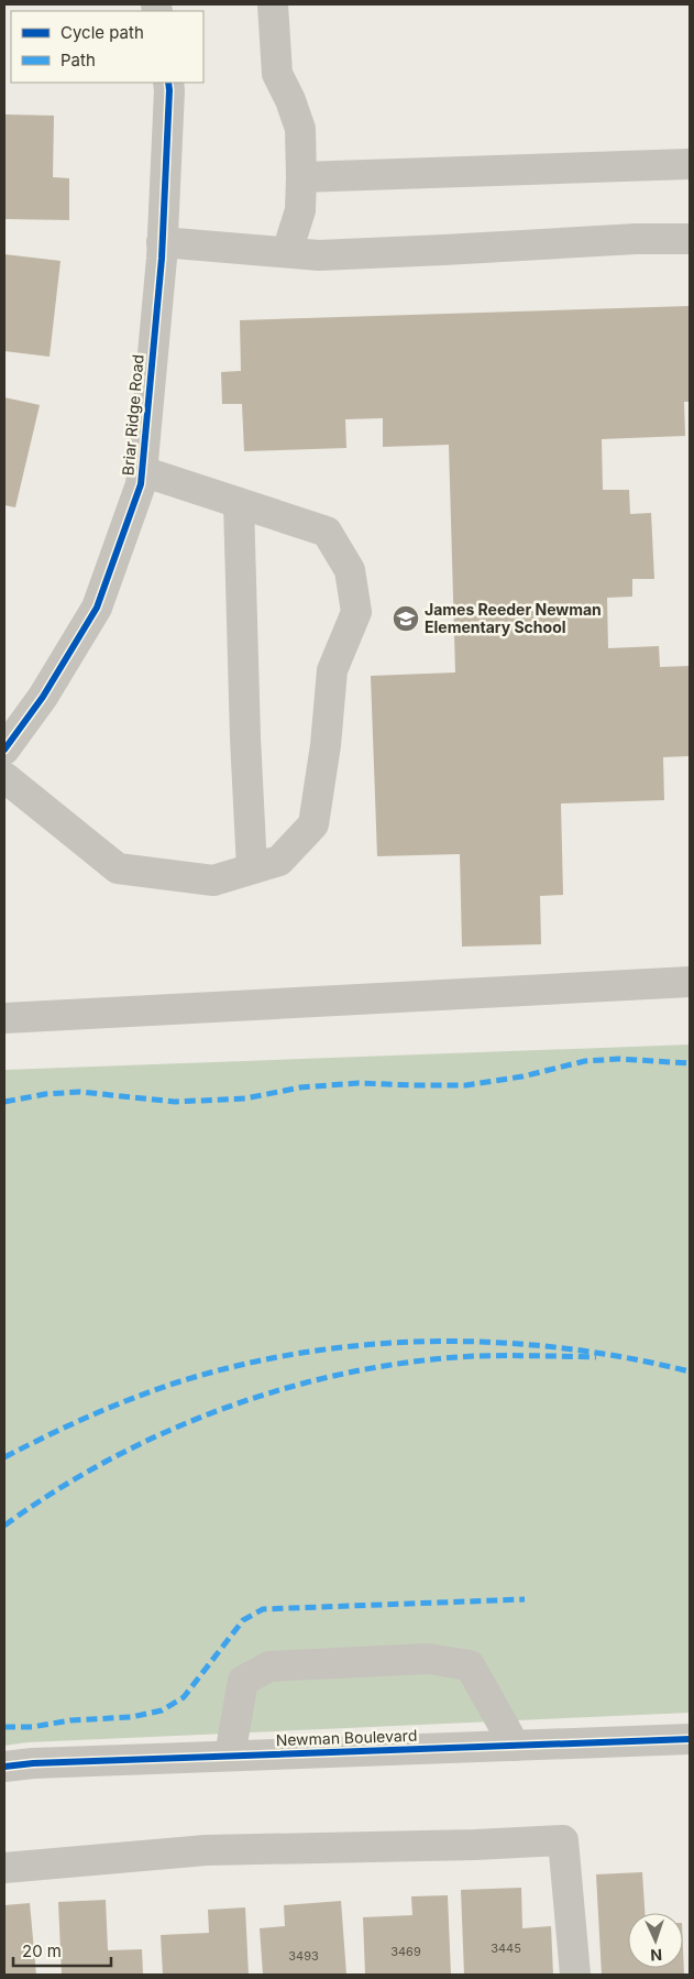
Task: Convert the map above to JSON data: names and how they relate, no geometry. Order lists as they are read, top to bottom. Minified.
{"streets":{"street":["Briar Ridge Road","Newman Boulevard"]},"places":{"school or university":["James Reeder Newman Elementary School"]},"house_numbers":["3445","3469","3493"],"legend":["Cycle path","Path"],"scale_bar":"20 m","north":"bottom"}
